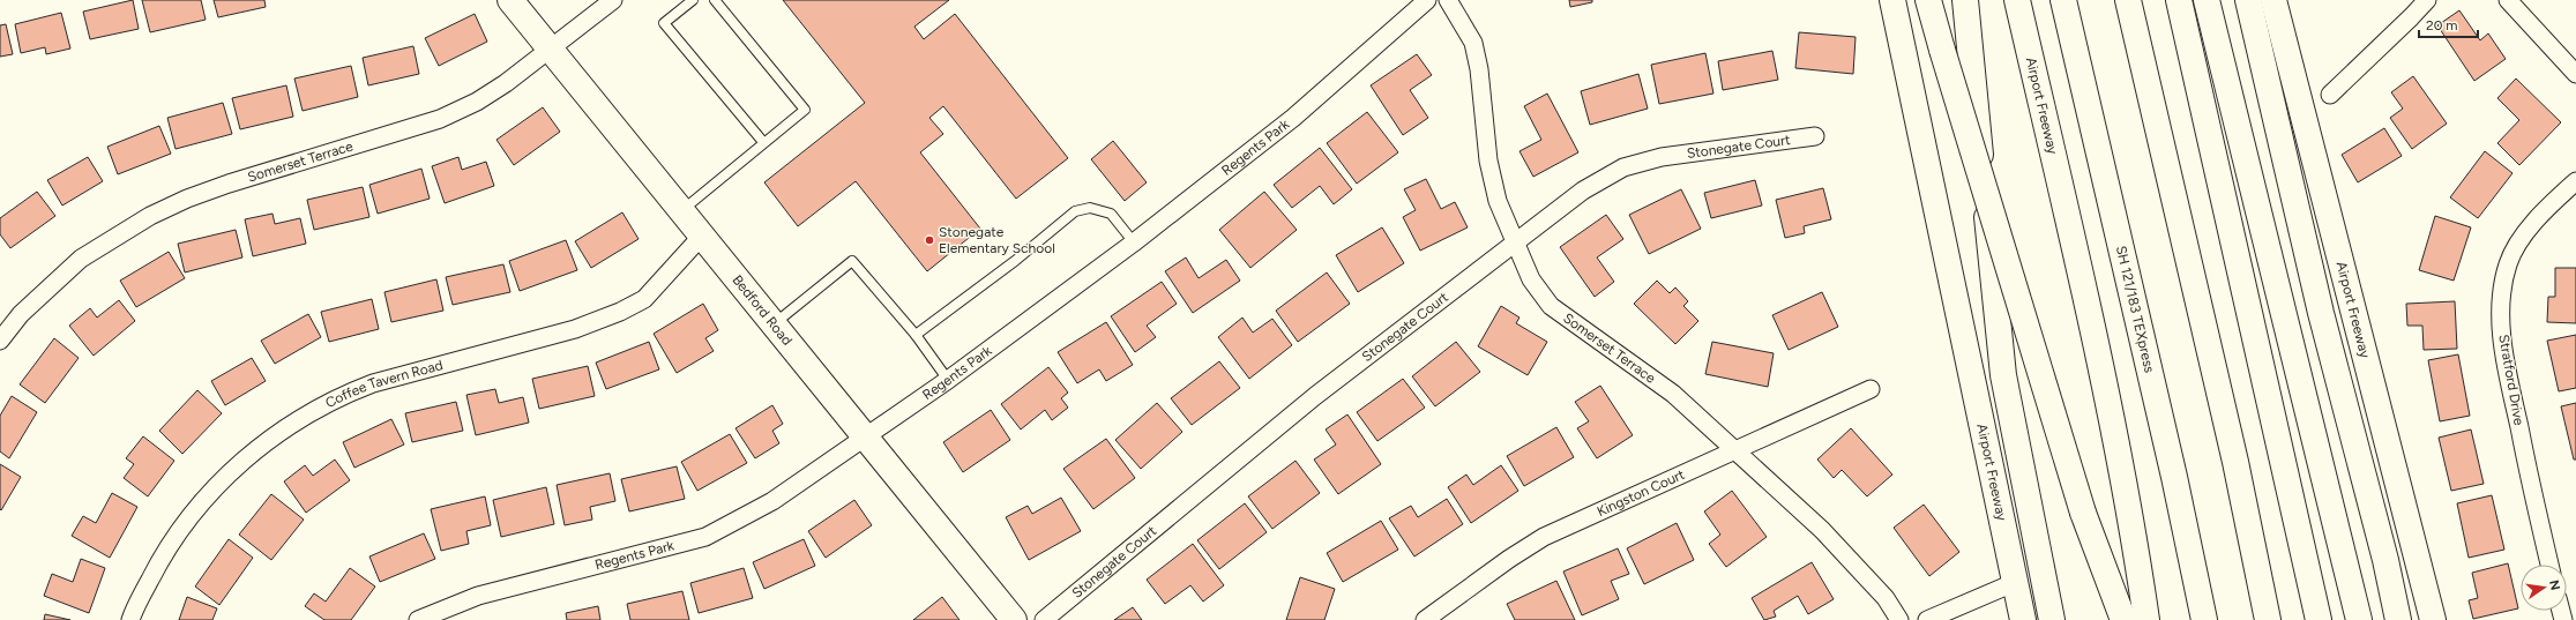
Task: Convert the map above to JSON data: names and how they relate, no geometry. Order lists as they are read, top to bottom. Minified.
{"streets":{"main road":["Airport Freeway","Bedford Road","SH 121/183 TEXpress"],"street":["Regents Park","Stonegate Court","Somerset Terrace","Stratford Drive","Coffee Tavern Road","Kingston Court"]},"crossings":[["Regents Park","Bedford Road"],["Stonegate Court","Somerset Terrace"],["Somerset Terrace","Bedford Road"],["Somerset Terrace","Kingston Court"],["Bedford Road","Coffee Tavern Road"]],"places":["Stonegate Elementary School"],"scale_bar":"20 m","north":"right"}
